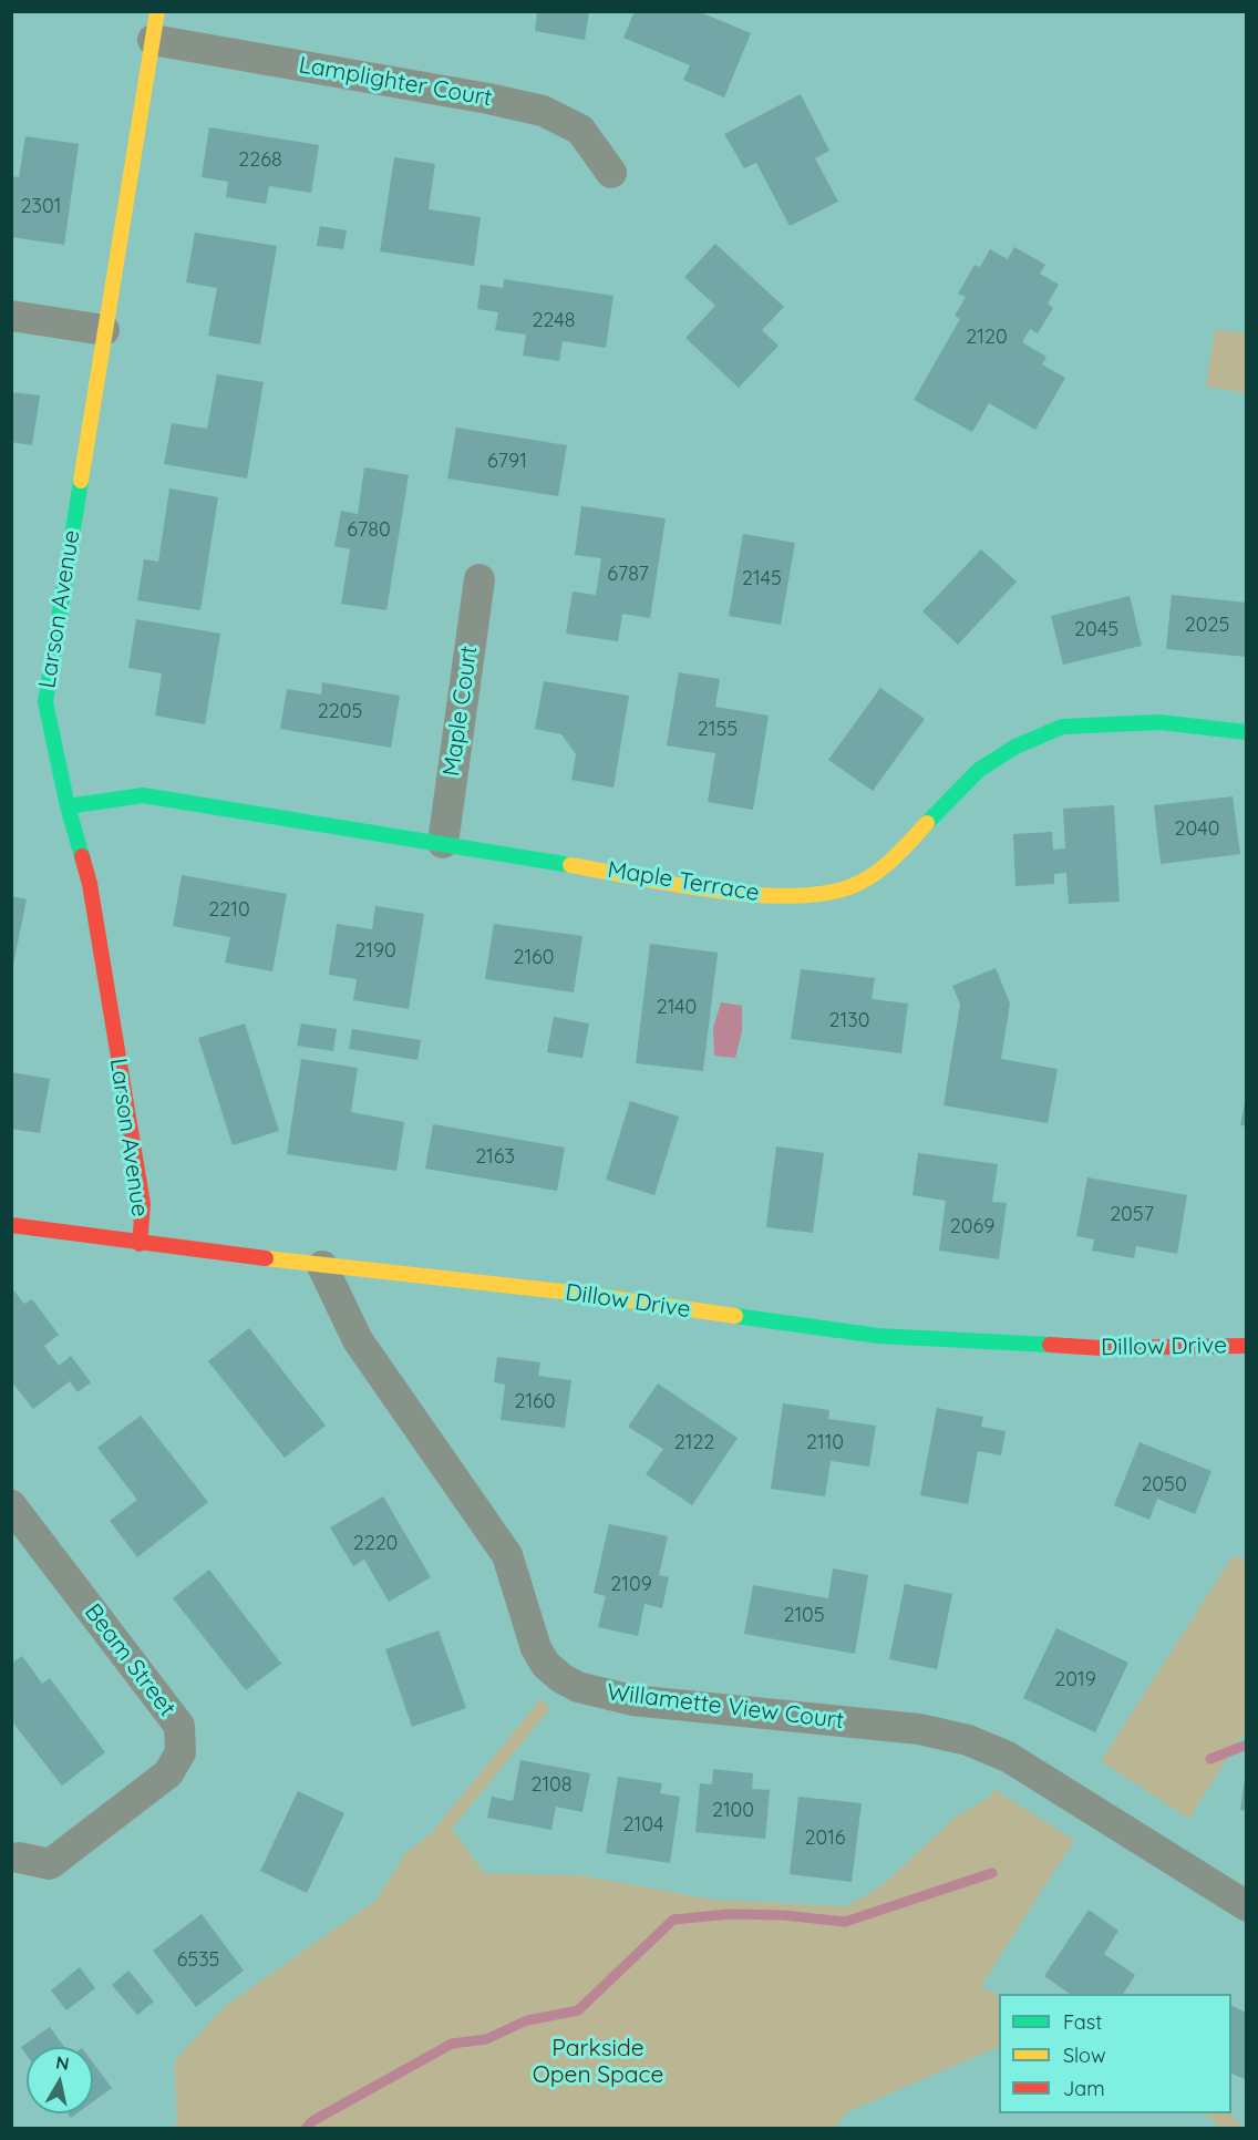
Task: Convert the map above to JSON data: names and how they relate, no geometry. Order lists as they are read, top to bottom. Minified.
{"streets":{"street":["Lamplighter Court","Larson Avenue","Maple Court","Maple Terrace","Dillow Drive","Beam Street","Willamette View Court"]},"crossings":[["Lamplighter Court","Larson Avenue"],["Larson Avenue","Maple Terrace"],["Larson Avenue","Dillow Drive"],["Maple Court","Maple Terrace"],["Dillow Drive","Willamette View Court"]],"parks":["Parkside Open Space"],"house_numbers":["2268","2301","2248","2120","6791","6780","6787","2145","2025","2045","2205","2155","2040","2210","2190","2160","2140","2130","2163","2057","2069","2160","2122","2110","2050","2220","2109","2105","2019","2108","2100","2104","2016","6535"],"legend":["Fast","Slow","Jam"],"north":"top"}
